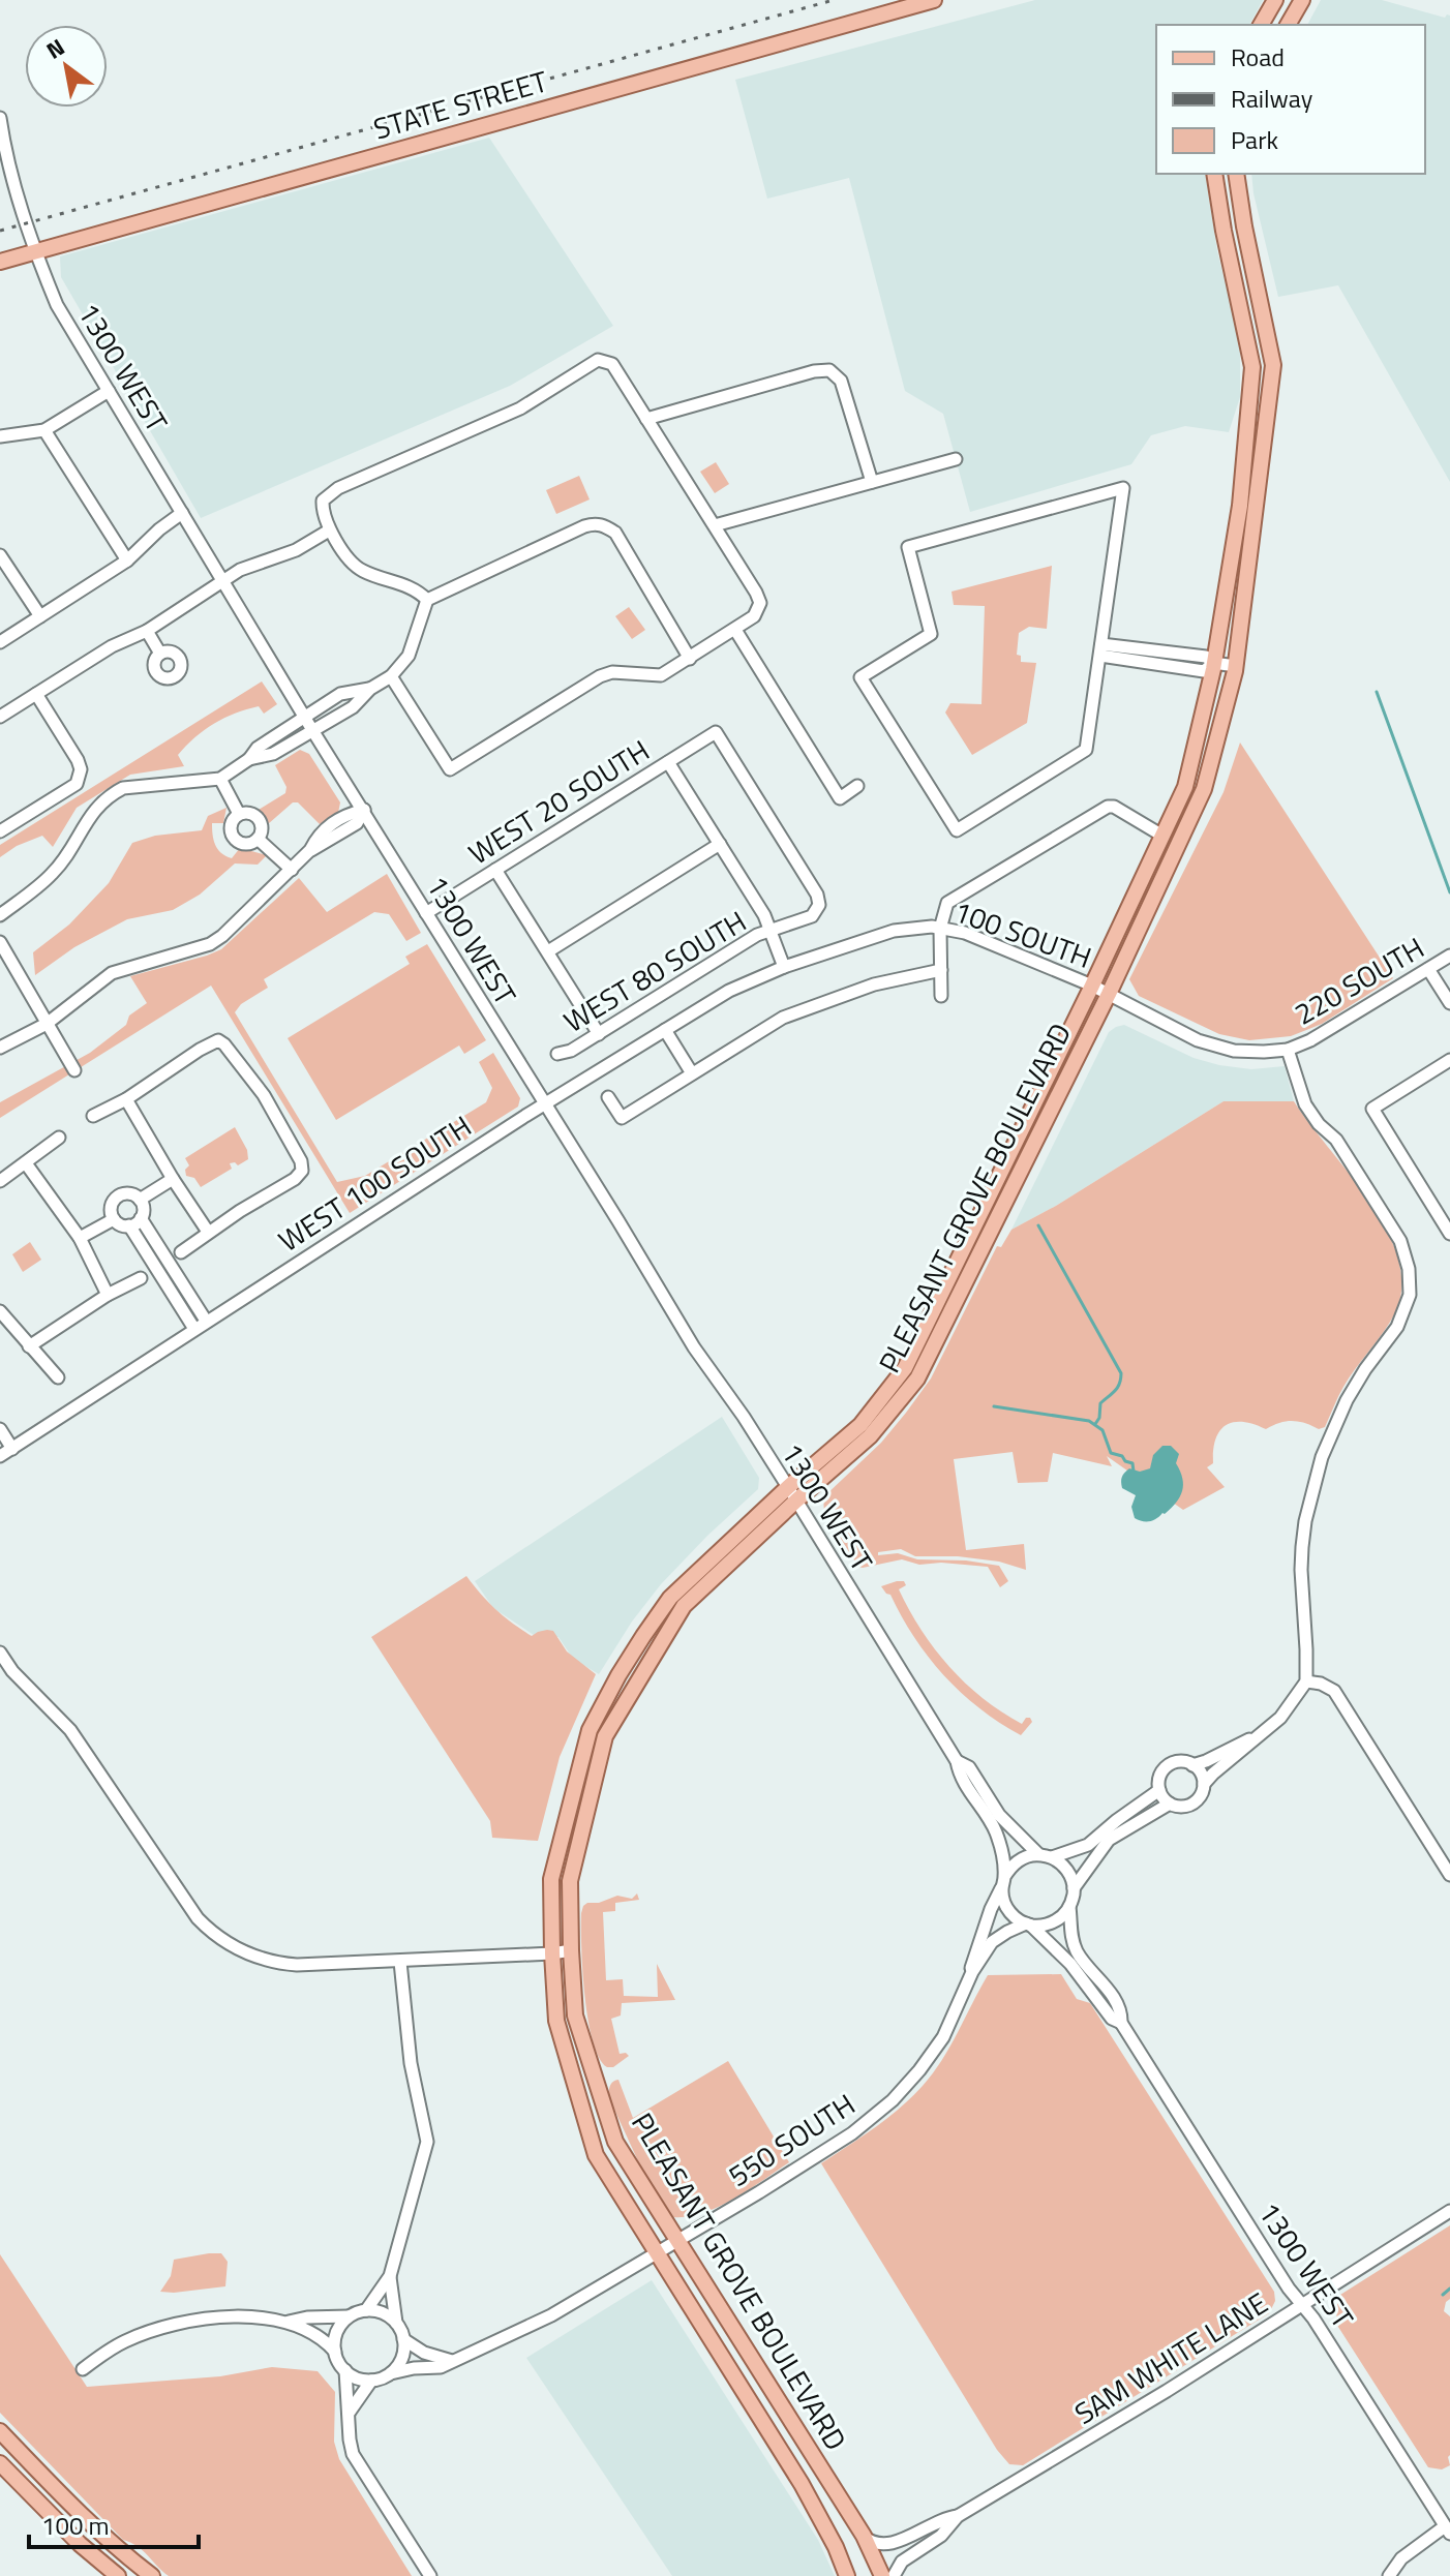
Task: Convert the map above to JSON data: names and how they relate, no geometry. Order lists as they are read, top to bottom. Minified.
{"streets":{"main road":["STATE STREET","PLEASANT GROVE BOULEVARD"],"street":["1300 WEST","WEST 20 SOUTH","100 SOUTH","WEST 80 SOUTH","220 SOUTH","WEST 100 SOUTH","550 SOUTH","SAM WHITE LANE"]},"crossings":[["STATE STREET","1300 WEST"],["1300 WEST","WEST 20 SOUTH"],["1300 WEST","WEST 100 SOUTH"],["1300 WEST","PLEASANT GROVE BOULEVARD"],["1300 WEST","SAM WHITE LANE"],["WEST 20 SOUTH","WEST 80 SOUTH"],["100 SOUTH","220 SOUTH"],["100 SOUTH","WEST 100 SOUTH"],["100 SOUTH","PLEASANT GROVE BOULEVARD"],["220 SOUTH","PLEASANT GROVE BOULEVARD"],["PLEASANT GROVE BOULEVARD","550 SOUTH"],["PLEASANT GROVE BOULEVARD","SAM WHITE LANE"]],"legend":["Road","Railway","Park"],"scale_bar":"100 m","north":"top left"}
